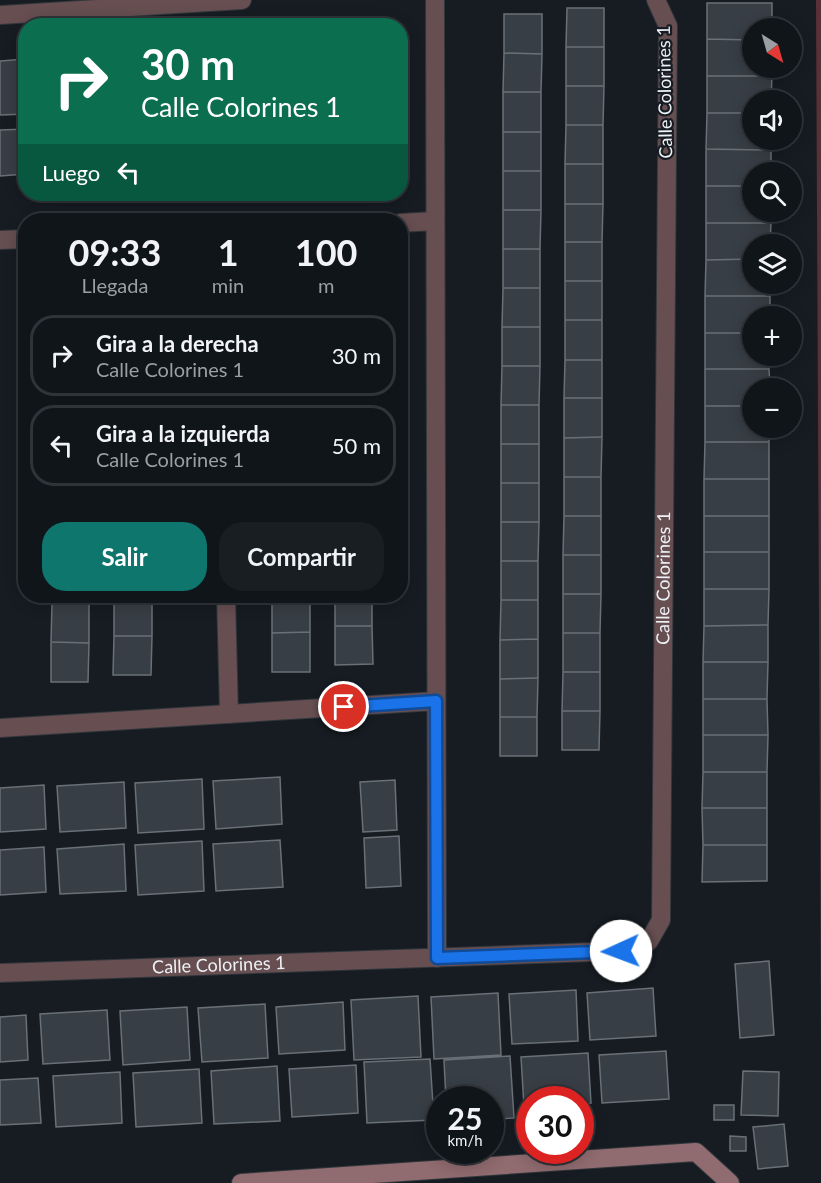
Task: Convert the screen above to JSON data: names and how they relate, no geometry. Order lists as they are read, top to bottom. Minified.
{"streets":{"street":["Calle Colorines 1"]},"north":"bottom right","page":{"map_buttons":["+","−"],"turn":["30 m","Calle Colorines 1"],"then":"Luego","eta":["09:33","Llegada","1","min","100","m"],"list":[{"name":"Gira a la derecha","note":"Calle Colorines 1","value":"30 m"},{"name":"Gira a la izquierda","note":"Calle Colorines 1","value":"50 m"}],"buttons":["Salir","Compartir"],"speed":"25 km/h","limit":"30"}}
